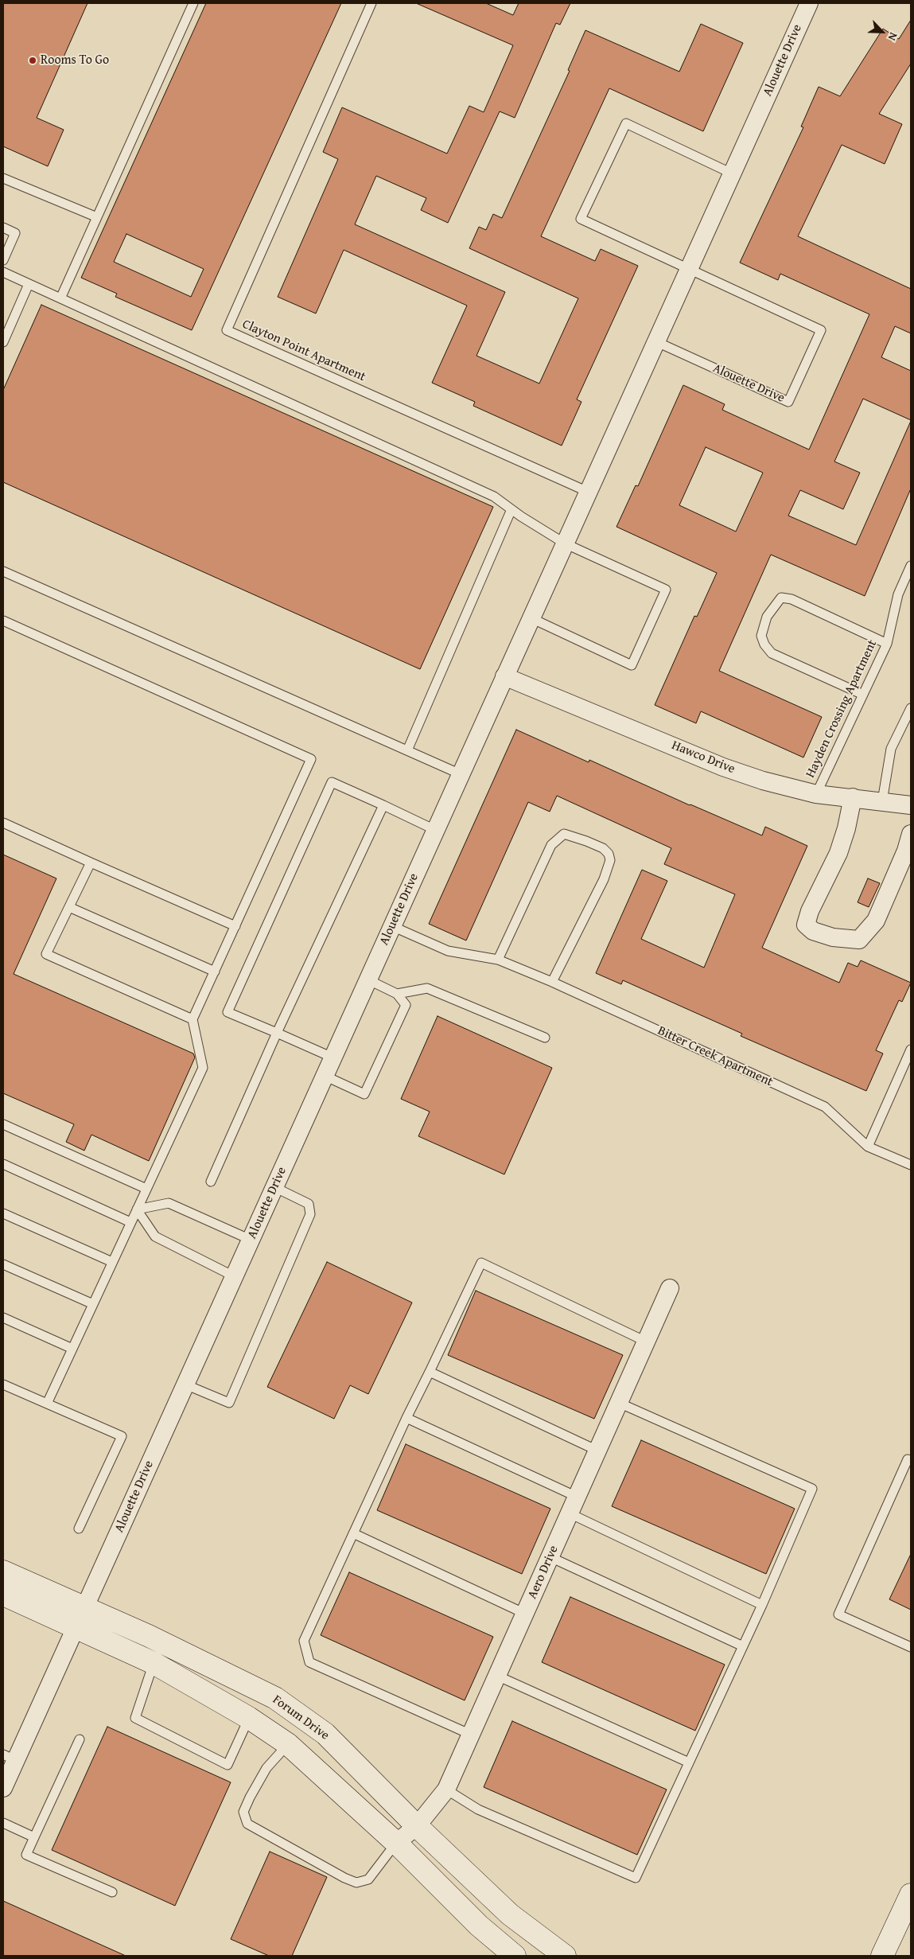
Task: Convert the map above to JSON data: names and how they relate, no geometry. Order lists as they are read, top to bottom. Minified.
{"streets":{"street":["Alouette Drive","Hawco Drive","Aero Drive","Forum Drive"],"lane":["Clayton Point Apartment","Hayden Crossing Apartment","Bitter Creek Apartment"]},"crossings":[["Alouette Drive","Clayton Point Apartment"],["Alouette Drive","Hawco Drive"],["Alouette Drive","Bitter Creek Apartment"],["Alouette Drive","Forum Drive"],["Hayden Crossing Apartment","Hawco Drive"],["Aero Drive","Forum Drive"]],"places":["Rooms To Go"],"north":"bottom right"}
